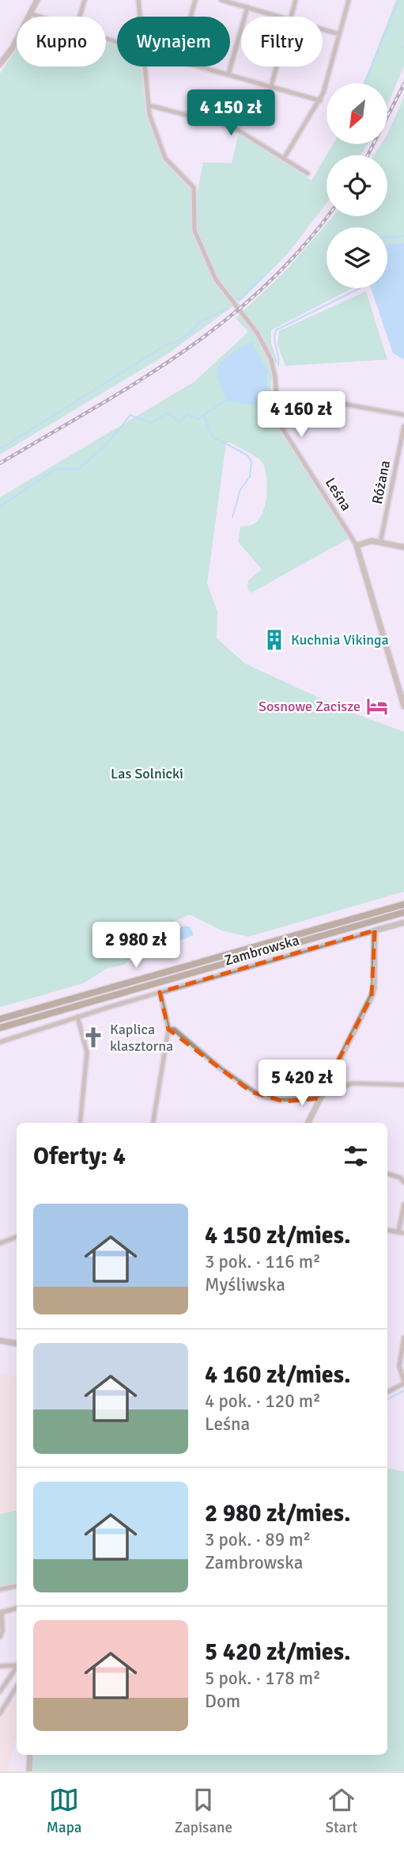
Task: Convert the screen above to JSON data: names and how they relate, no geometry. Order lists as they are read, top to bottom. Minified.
{"streets":{"main road":["Zambrowska"],"street":["Różana","Leśna"]},"parks":["Las Solnicki"],"places":{"building":["Kuchnia Vikinga"],"hotel":["Sosnowe Zacisze"],"church":["Kaplica klasztorna"]},"north":"bottom left","page":{"chip":["Kupno","Wynajem","Filtry"],"price":["4 150 zł","4 160 zł","2 980 zł","5 420 zł"],"heading":"Oferty: 4","list":[{"name":"4 150 zł/mies.","note":"3 pok. · 116 m² · Myśliwska"},{"name":"4 160 zł/mies.","note":"4 pok. · 120 m² · Leśna"},{"name":"2 980 zł/mies.","note":"3 pok. · 89 m² · Zambrowska"},{"name":"5 420 zł/mies.","note":"5 pok. · 178 m² · Dom"}],"tabs":["Mapa","Zapisane","Start"]}}
